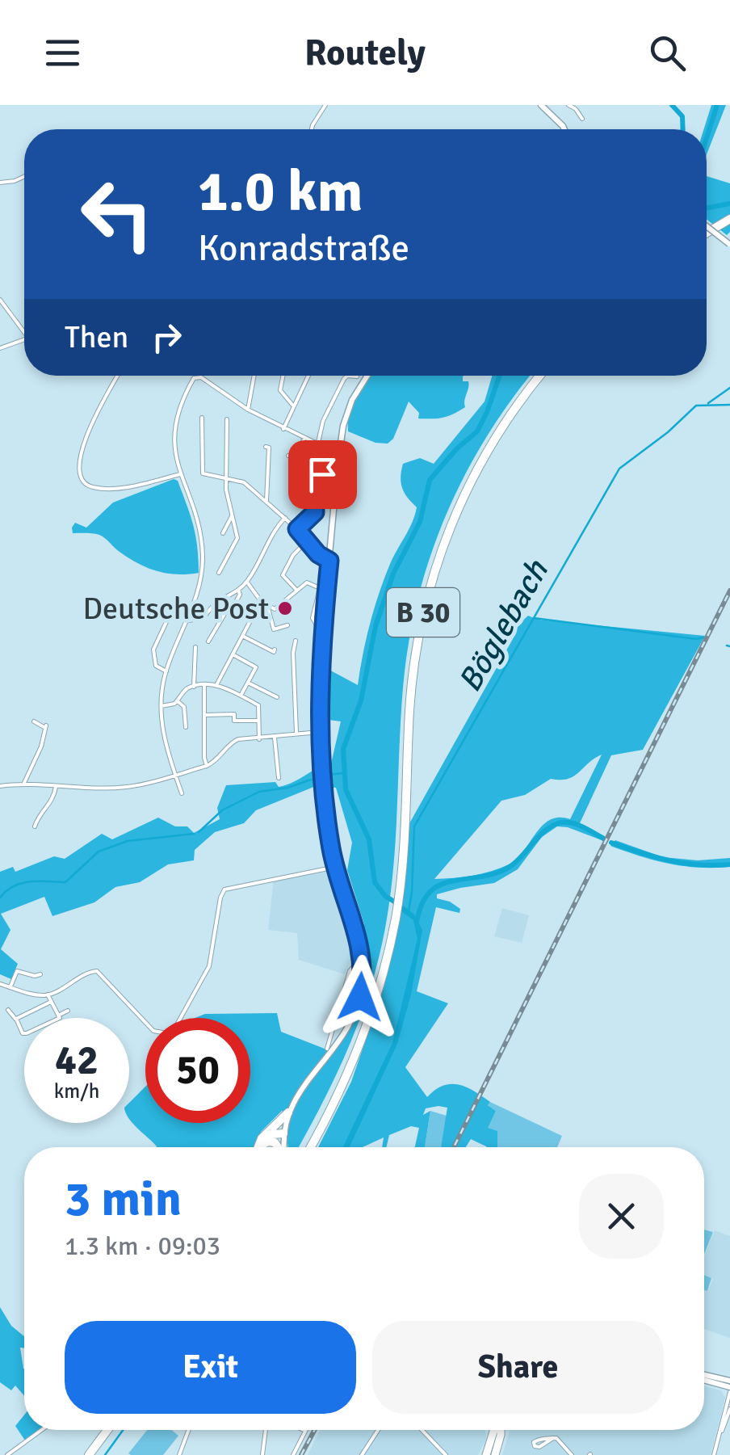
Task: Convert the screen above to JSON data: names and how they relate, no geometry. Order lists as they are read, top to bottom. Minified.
{"streets":{"highway":["B 30"]},"water":["Böglebach"],"places":["Deutsche Post"],"page":{"header":"Routely","turn":["1.0 km","Konradstraße"],"then":"Then","speed":"42 km/h","limit":"50","heading":["3 min","1.3 km · 09:03"],"buttons":["Exit","Share"]}}
